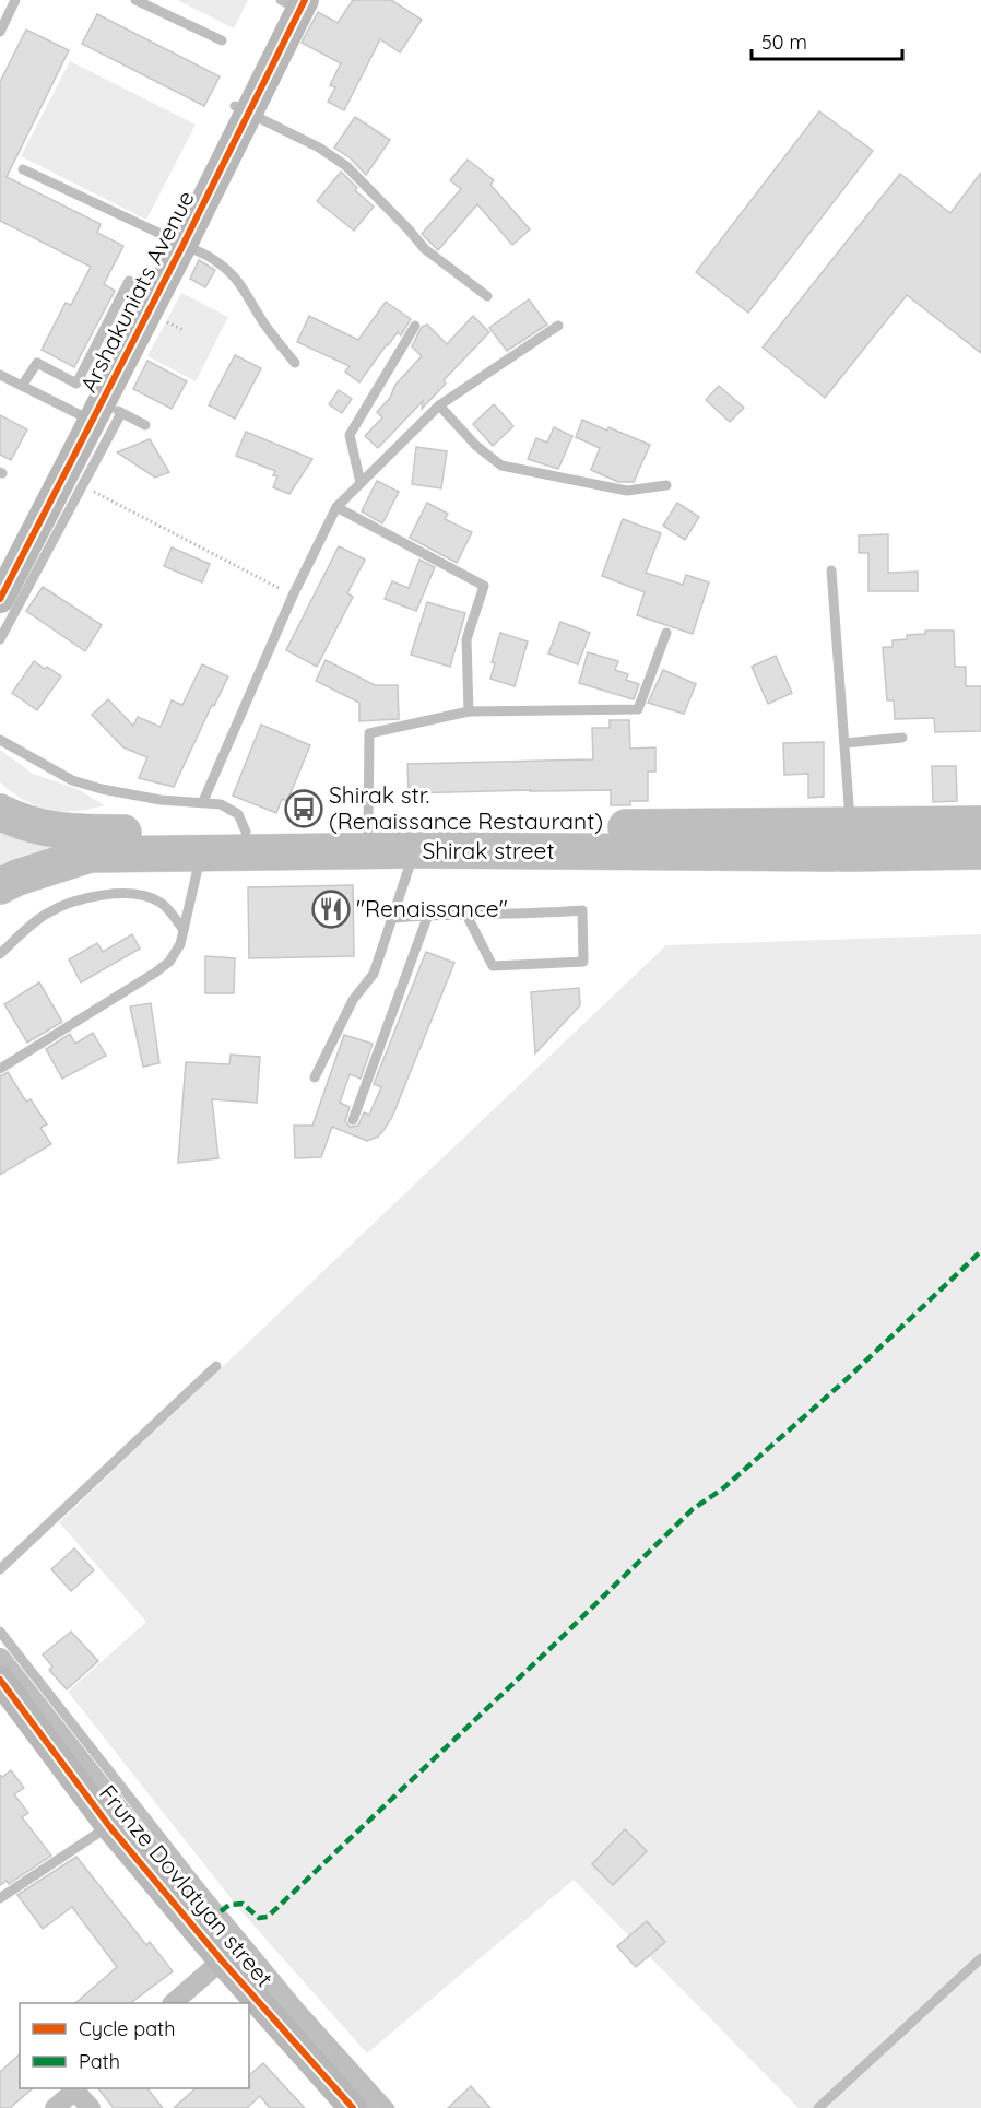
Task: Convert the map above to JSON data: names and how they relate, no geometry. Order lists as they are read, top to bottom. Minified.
{"streets":{"highway":["Shirak street"],"street":["Arshakuniats Avenue","Frunze Dovlatyan street"]},"places":{"bus stop":["Shirak str. (Renaissance Restaurant)"],"restaurant":["\"Renaissance\""]},"legend":["Cycle path","Path"],"scale_bar":"50 m"}
